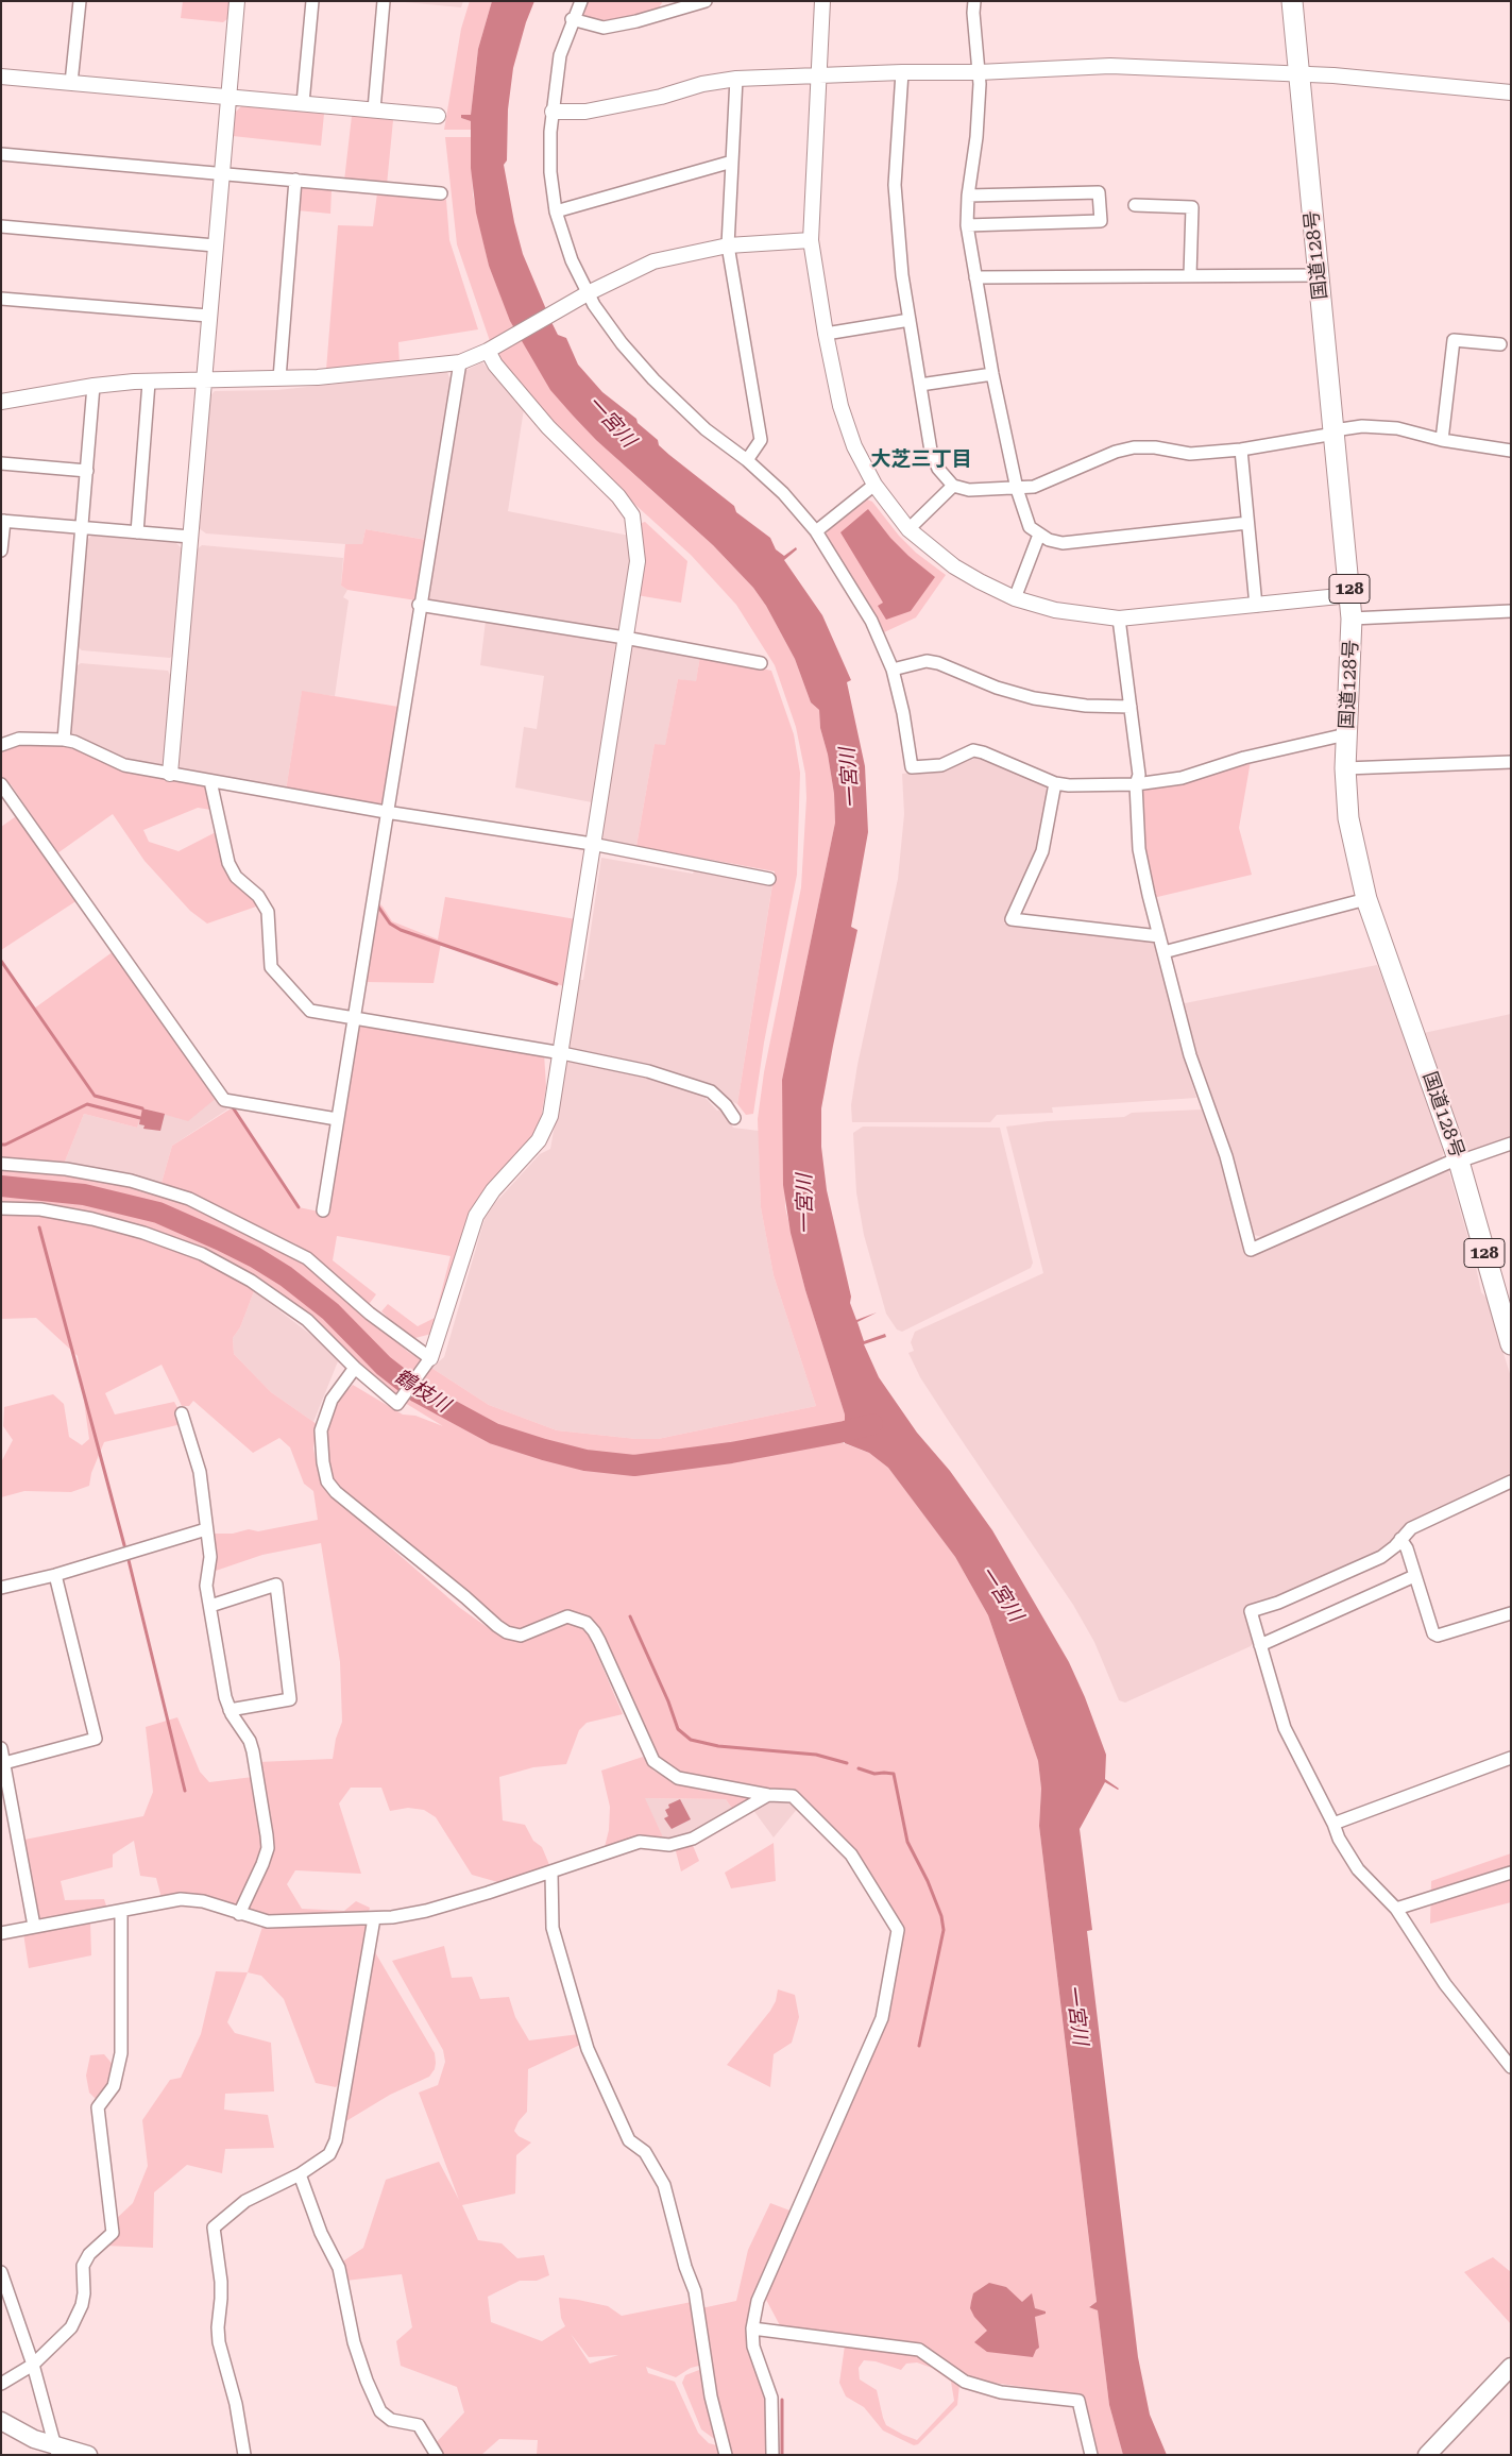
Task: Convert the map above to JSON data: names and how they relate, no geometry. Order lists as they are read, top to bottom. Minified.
{"streets":{"highway":["国道128号","128"]},"districts":["大芝三丁目"],"water":["一宮川","鶴枝川"]}
